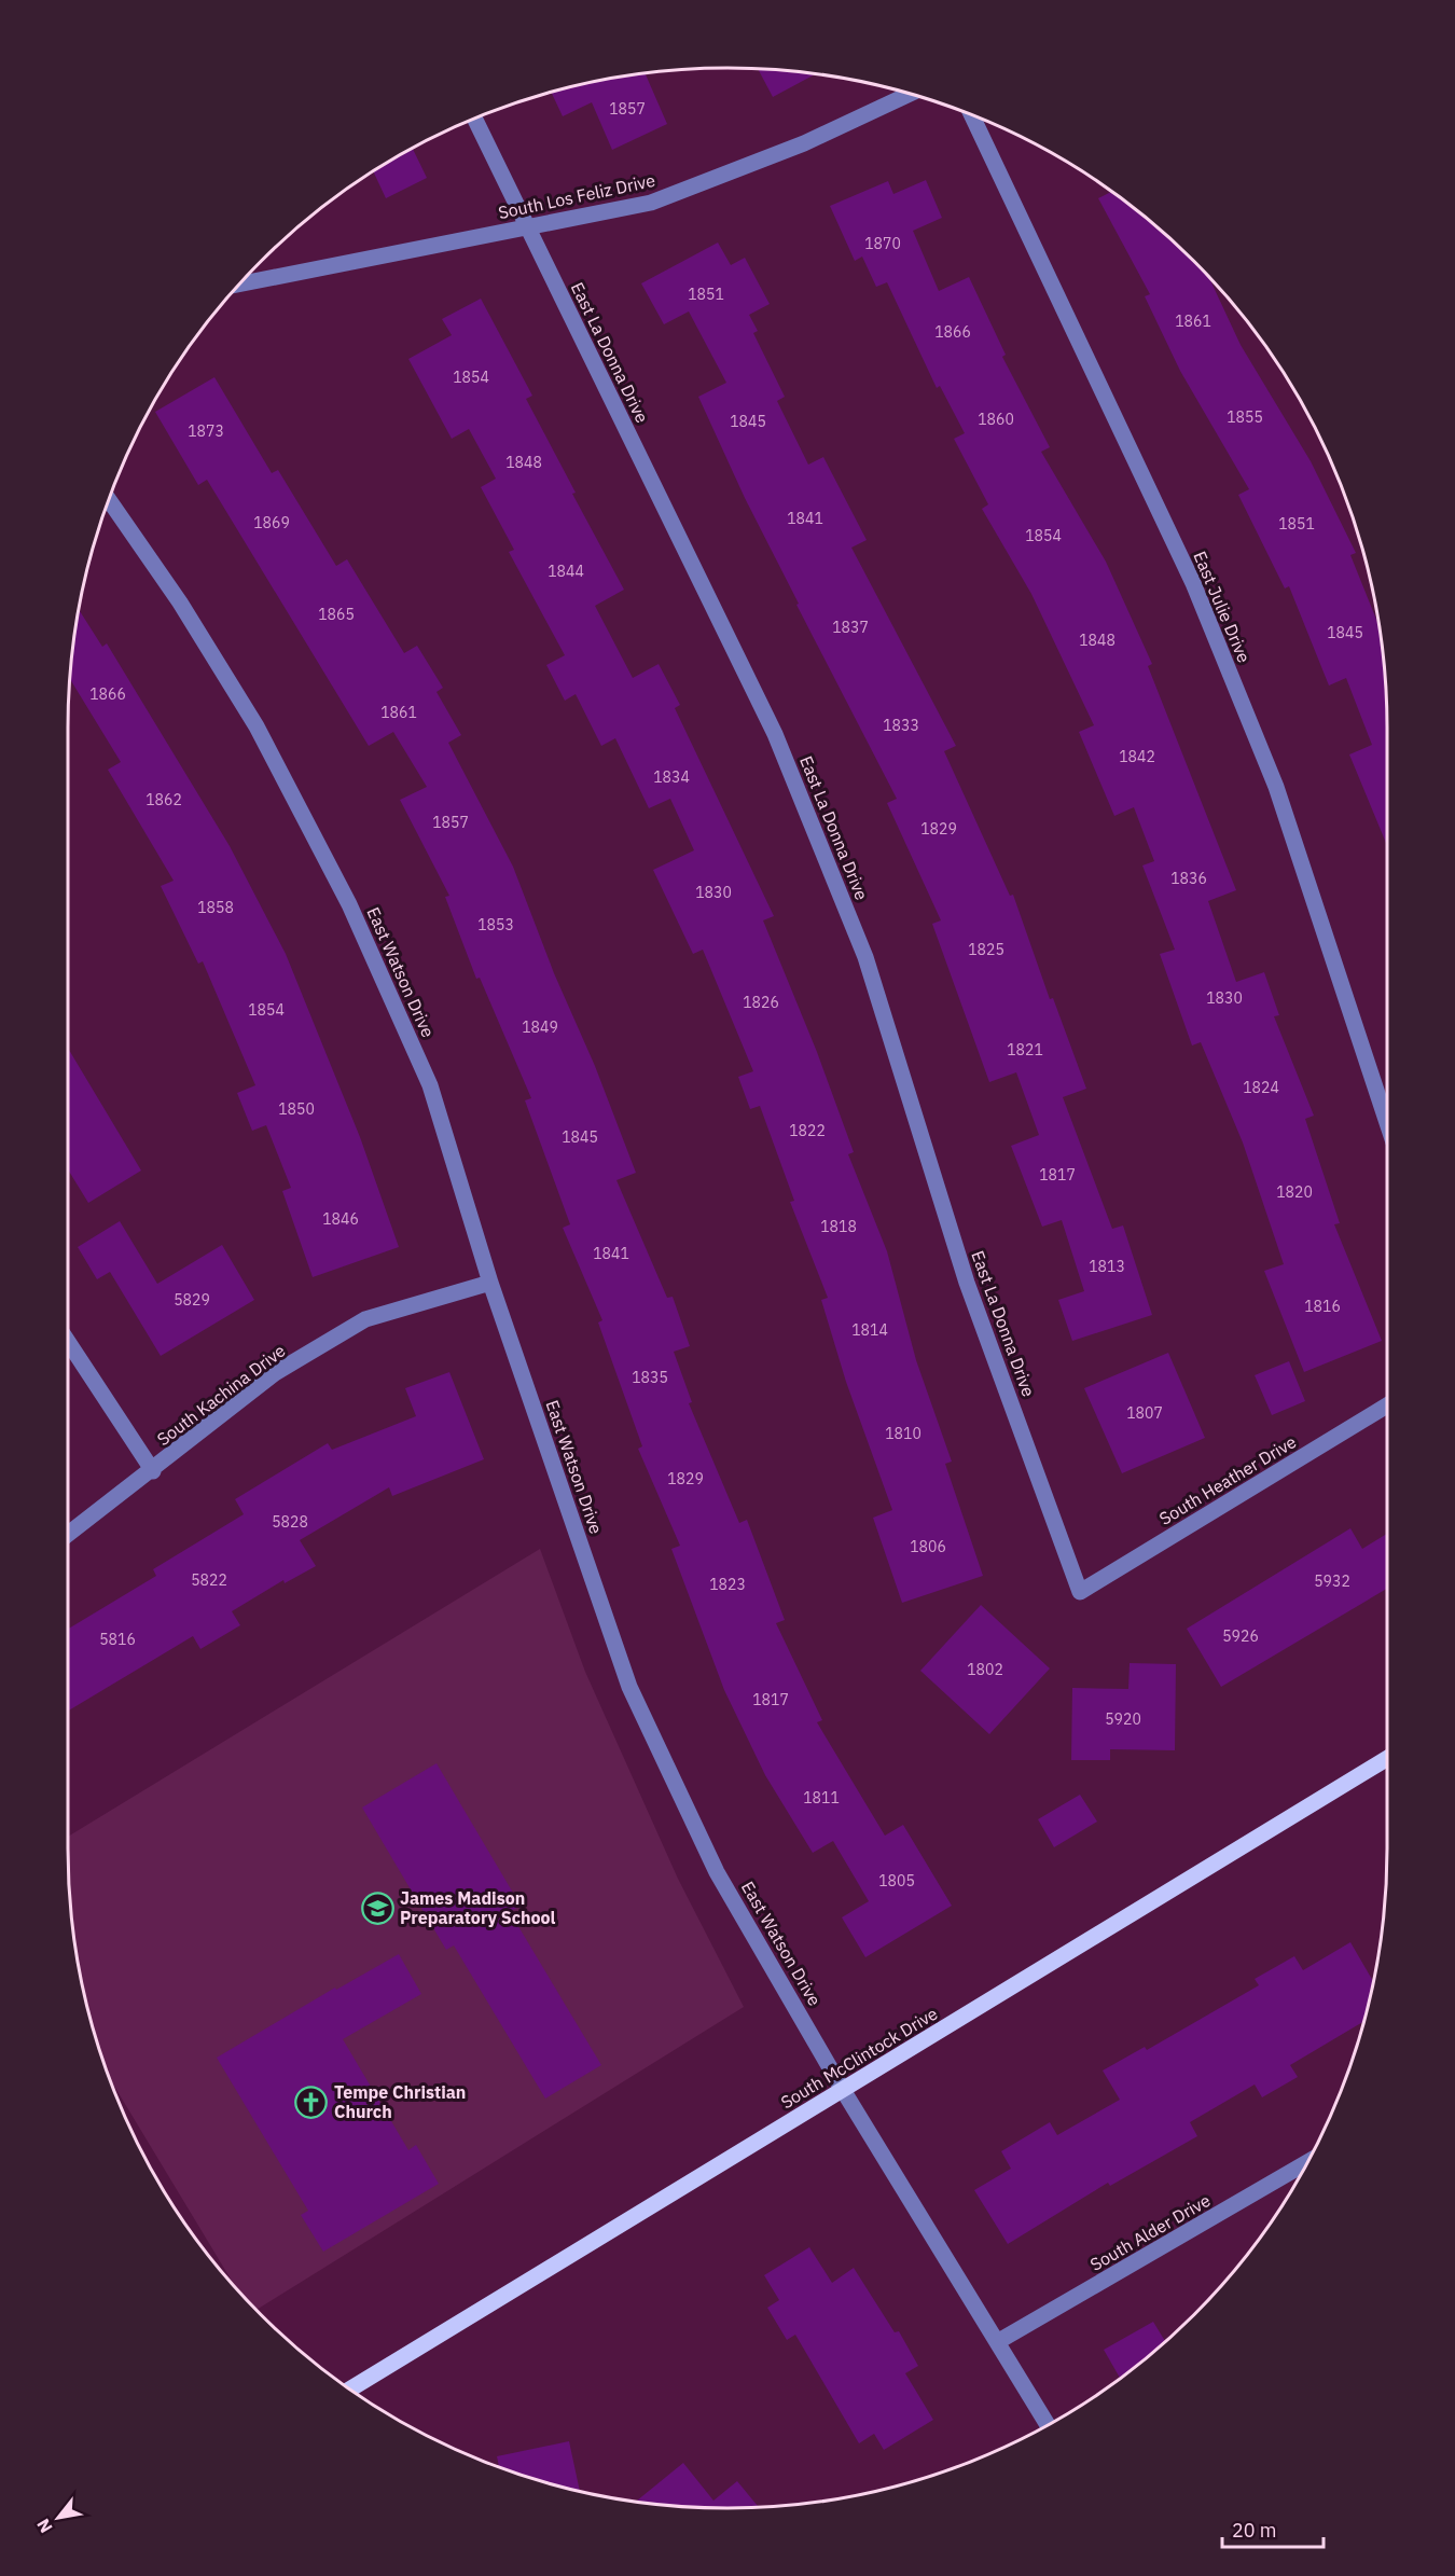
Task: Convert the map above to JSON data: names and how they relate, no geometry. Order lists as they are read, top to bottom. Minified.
{"streets":{"main road":["South McClintock Drive"],"street":["South Los Feliz Drive","East La Donna Drive","East Julie Drive","East Watson Drive","South Kachina Drive","South Heather Drive","South Alder Drive"]},"crossings":[["South Los Feliz Drive","East La Donna Drive"],["East La Donna Drive","South Heather Drive"],["East Watson Drive","South Kachina Drive"],["East Watson Drive","South McClintock Drive"],["East Watson Drive","South Alder Drive"]],"places":{"school or university":["James Madison Preparatory School"],"church":["Tempe Christian Church"]},"house_numbers":["1857","1870","1851","1861","1866","1854","1855","1860","1845","1873","1848","1841","1869","1851","1854","1844","1865","1837","1845","1848","1866","1861","1833","1842","1834","1862","1857","1829","1836","1830","1858","1853","1825","1830","1826","1854","1849","1821","1824","1850","1822","1845","1817","1820","1846","1818","1841","1813","5829","1816","1814","1835","1807","1810","1829","5828","1806","5822","5932","1823","5926","5816","1802","1817","5920","1811","1805"],"scale_bar":"20 m","north":"bottom left"}
